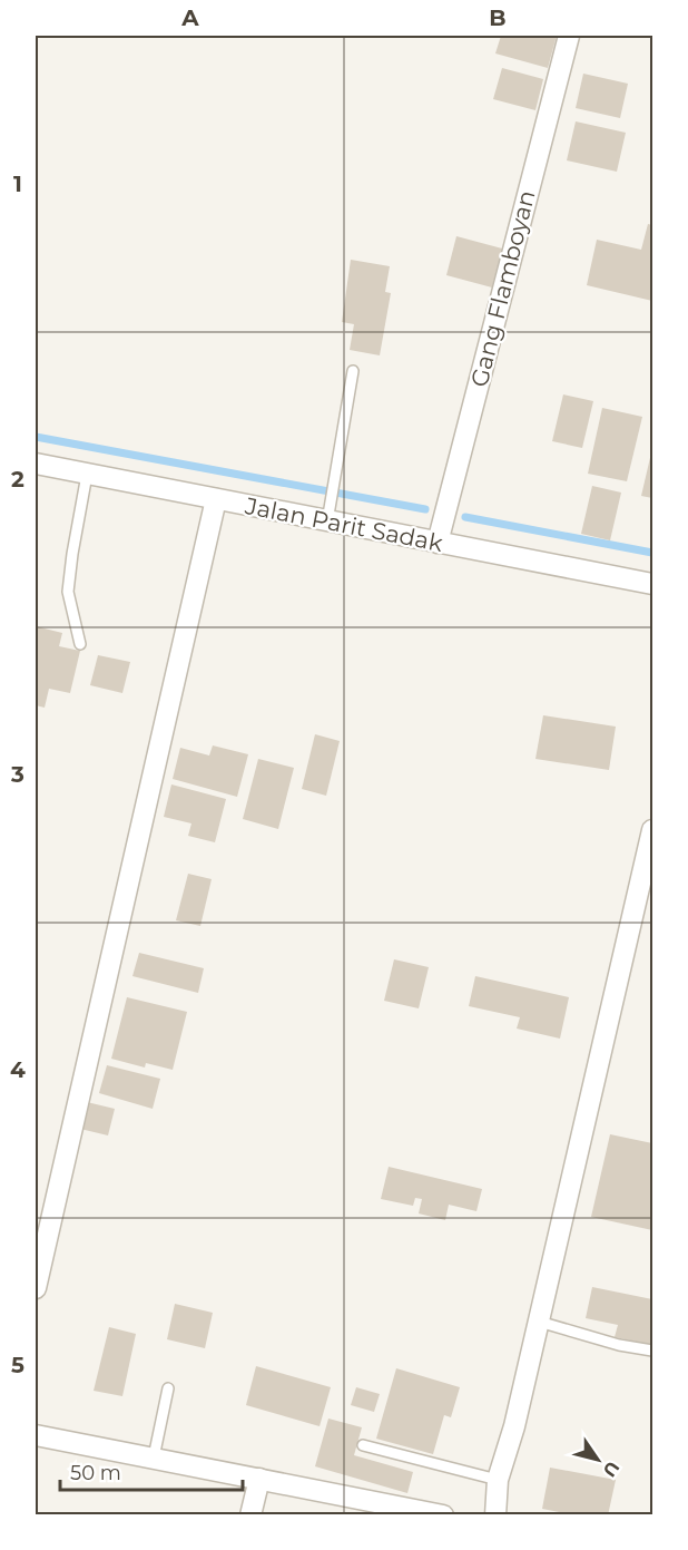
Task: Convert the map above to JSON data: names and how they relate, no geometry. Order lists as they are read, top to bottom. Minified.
{"streets":{"street":["Gang Flamboyan","Jalan Parit Sadak"]},"crossings":[["Gang Flamboyan","Jalan Parit Sadak"]],"scale_bar":"50 m","north":"bottom right","grid":{"columns":["A","B"],"rows":["1","2","3","4","5"]}}
